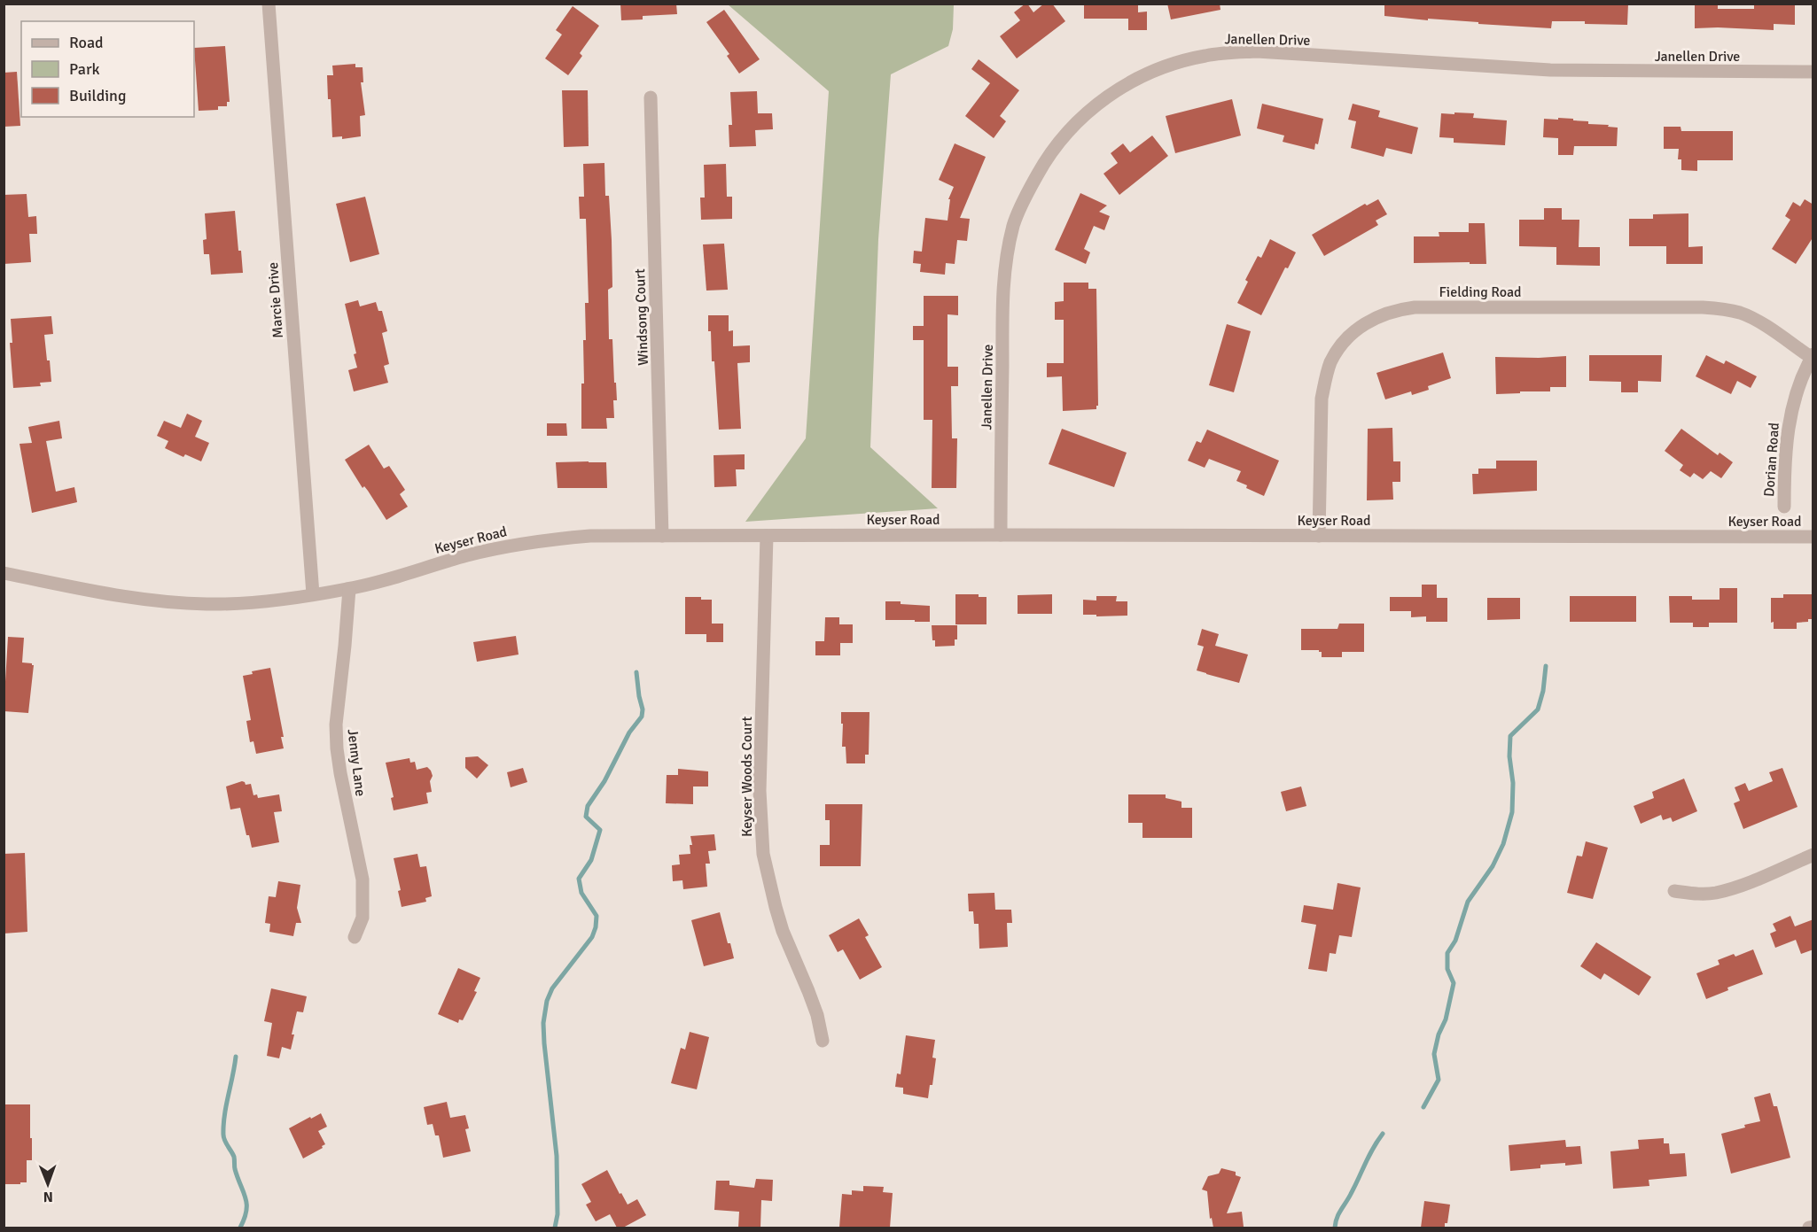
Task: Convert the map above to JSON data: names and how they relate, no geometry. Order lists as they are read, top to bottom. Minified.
{"streets":{"street":["Janellen Drive","Fielding Road","Marcie Drive","Windsong Court","Dorian Road","Keyser Road","Jenny Lane","Keyser Woods Court"]},"crossings":[["Janellen Drive","Keyser Road"],["Fielding Road","Dorian Road"],["Fielding Road","Keyser Road"],["Marcie Drive","Keyser Road"],["Windsong Court","Keyser Road"],["Keyser Road","Jenny Lane"],["Keyser Road","Keyser Woods Court"]],"legend":["Road","Park","Building"],"north":"bottom"}
